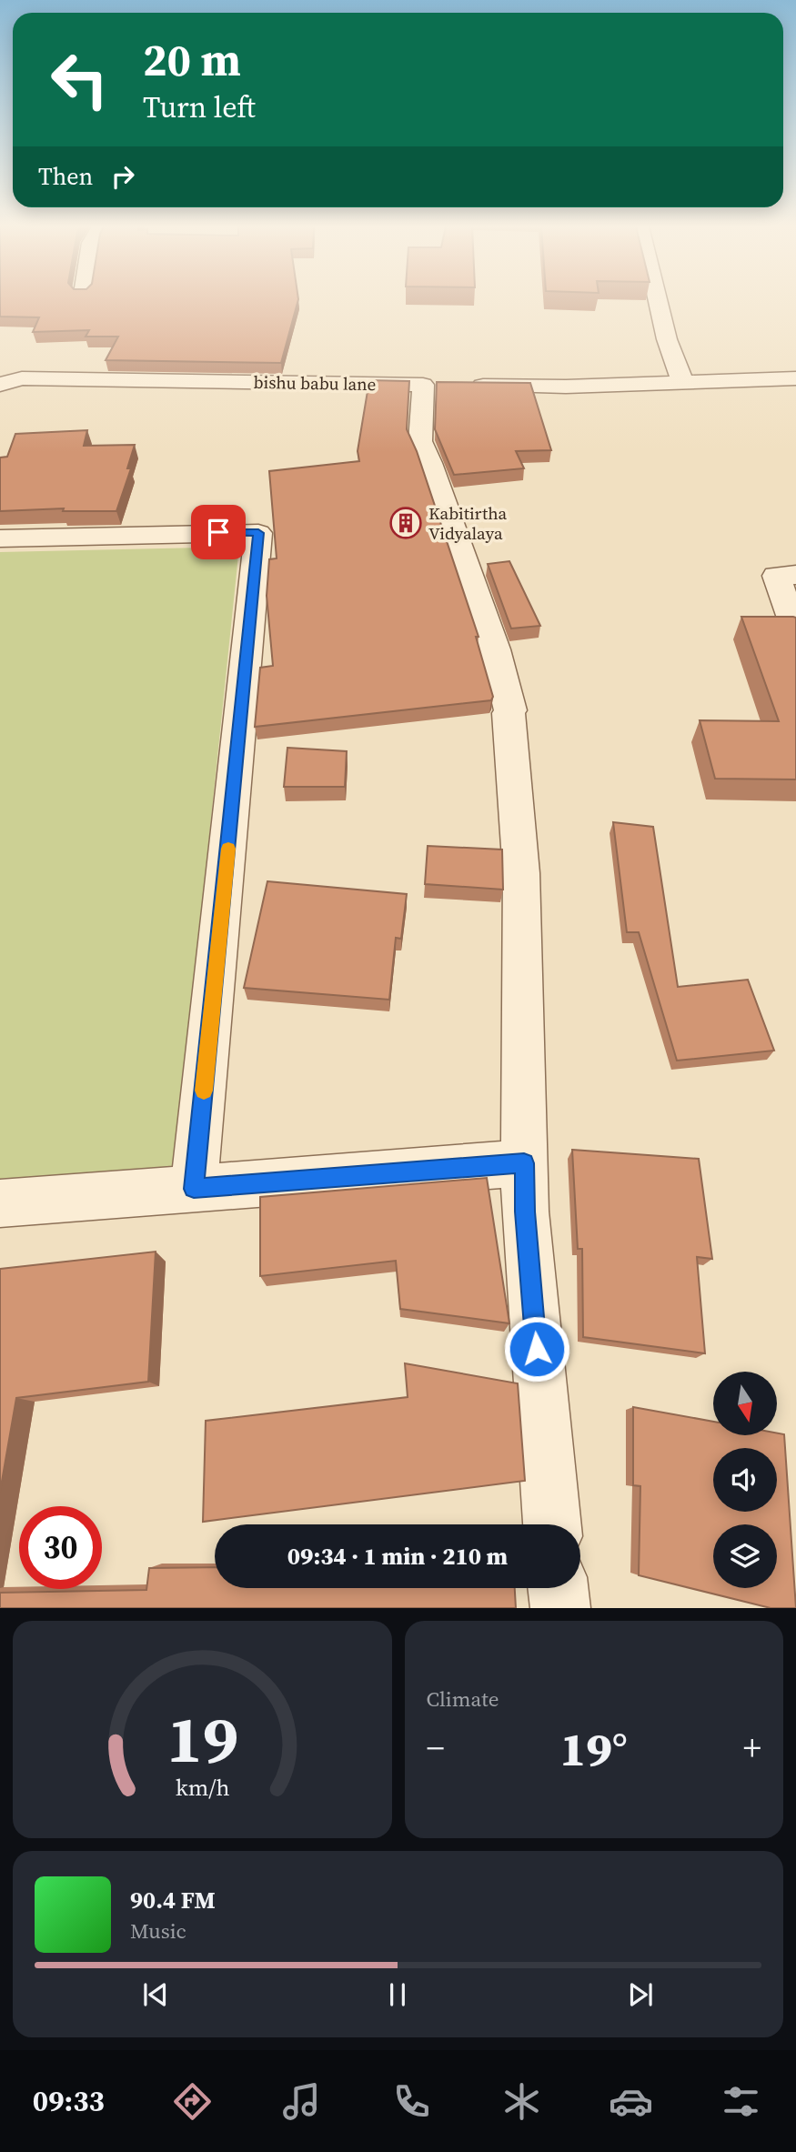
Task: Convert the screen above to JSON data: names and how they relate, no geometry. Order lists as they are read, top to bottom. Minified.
{"streets":{"street":["bishu babu lane"]},"places":{"building":["Kabitirtha Vidyalaya"]},"north":"bottom","page":{"turn":["20 m","Turn left"],"then":"Then","limit":"30","trip":"09:34 · 1 min · 210 m","tile":"Climate","heat":["−","19°","+"],"song":["90.4 FM","Music"],"tabs":"09:33","gauge":["19","km/h"]}}
